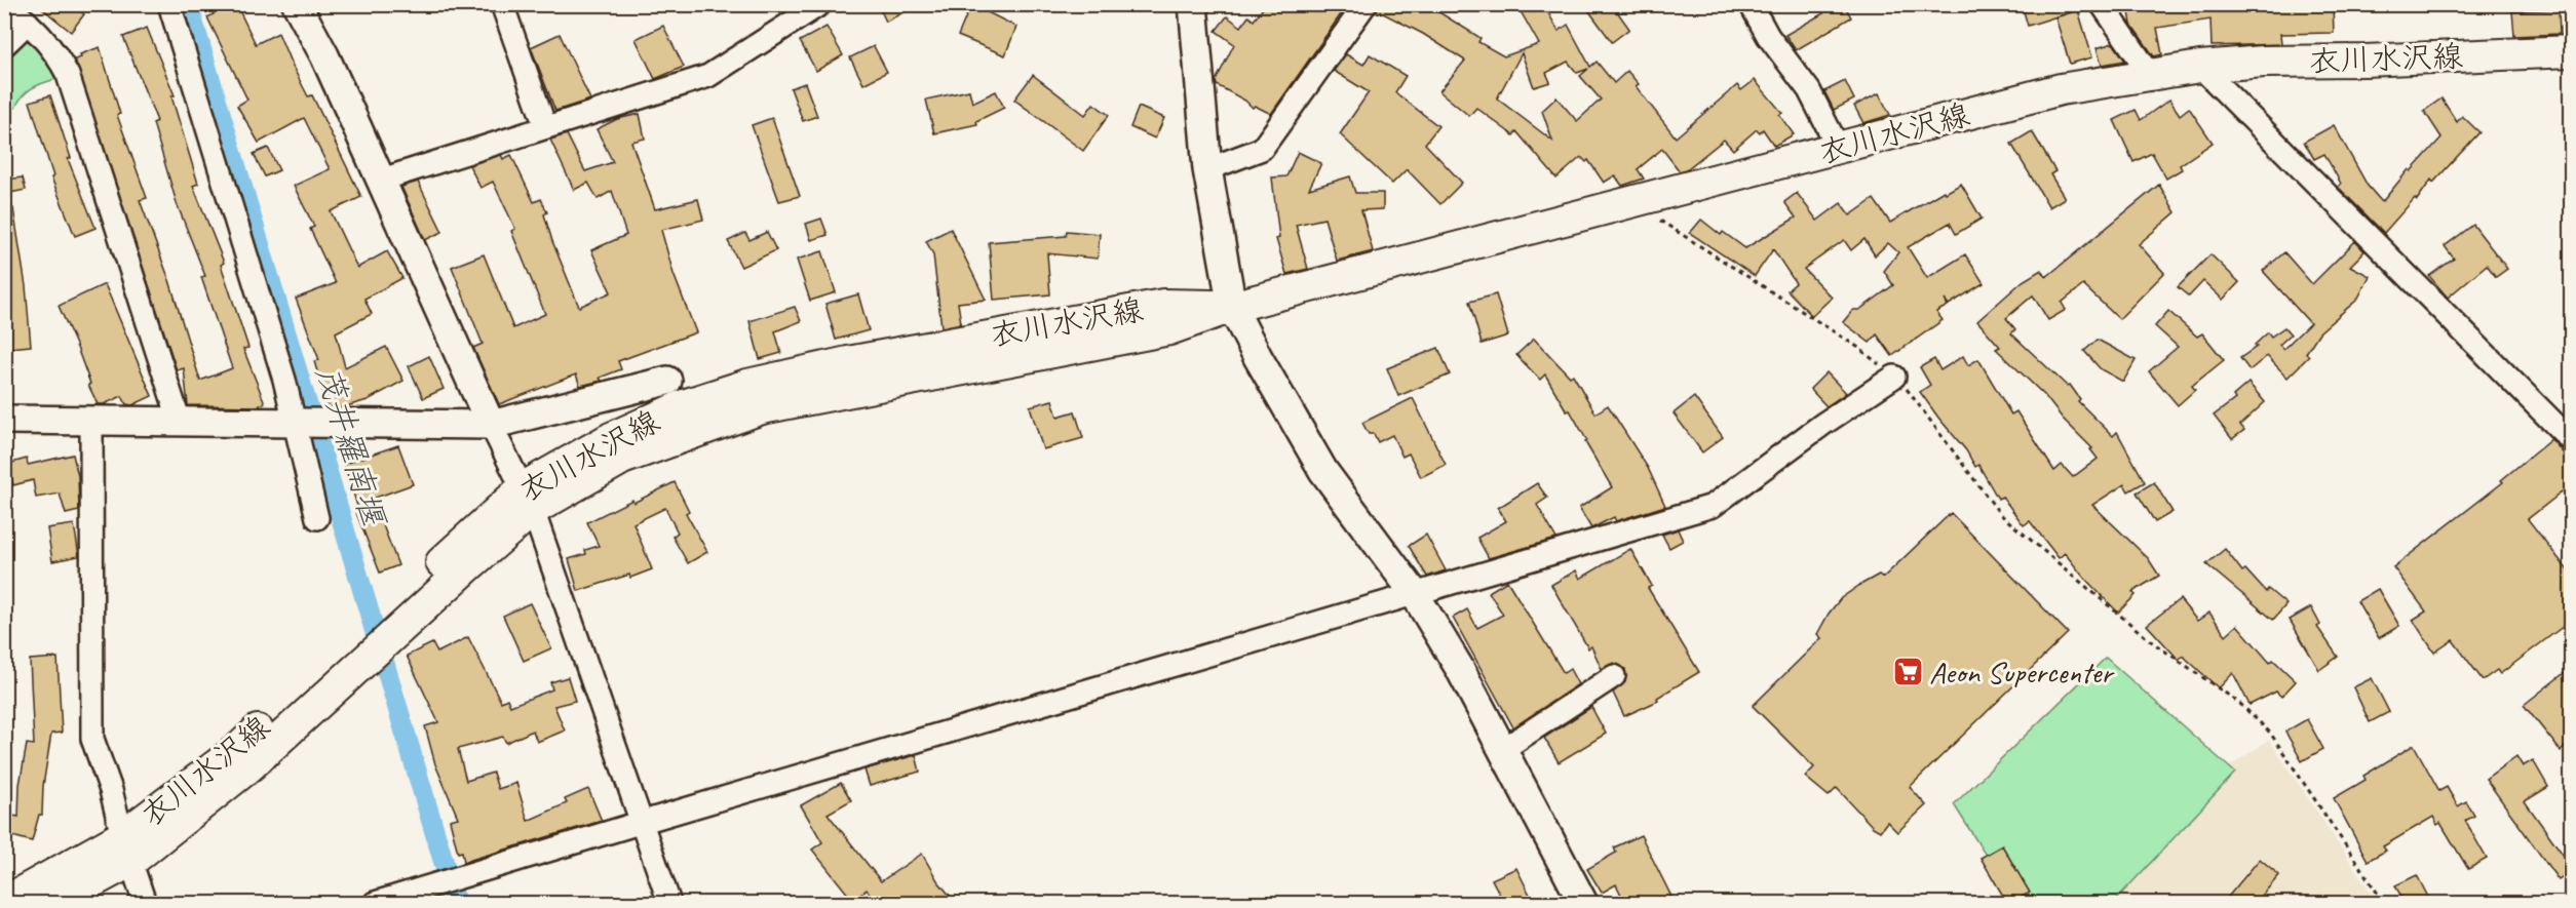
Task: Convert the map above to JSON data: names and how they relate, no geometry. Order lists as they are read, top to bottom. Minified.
{"streets":{"main road":["衣川水沢線"]},"water":["茂井羅南堰"],"places":{"supermarket":["Aeon Supercenter"]}}
